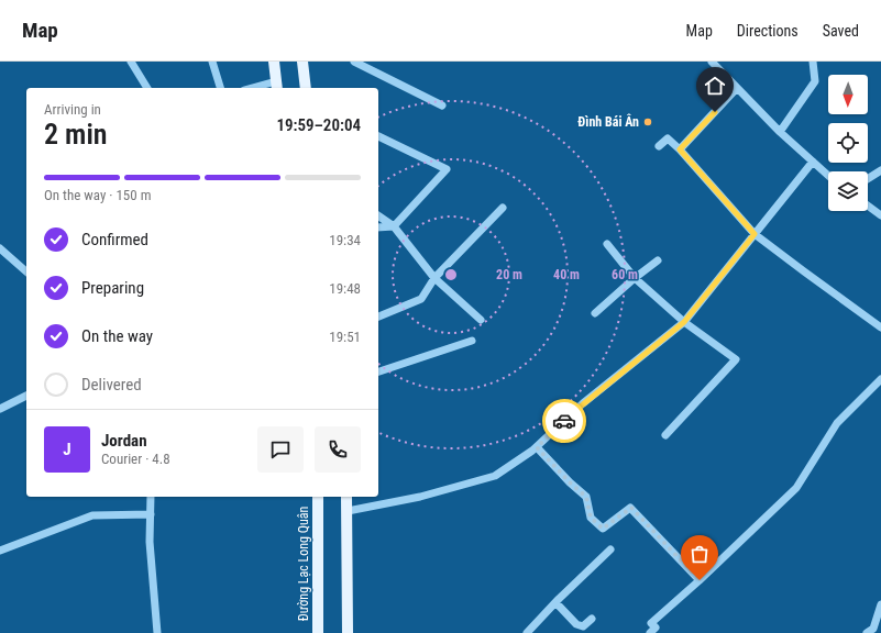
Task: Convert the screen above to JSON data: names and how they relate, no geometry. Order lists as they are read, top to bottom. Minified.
{"streets":{"main road":["Đường Lạc Long Quân"]},"places":["Đình Bái Ân"],"north":"bottom","page":{"header":"Map","nav":["Map","Directions","Saved"],"heading":["2 min","Arriving in","19:59–20:04"],"panel":["Jordan","Courier · 4.8"],"bar":"On the way · 150 m","list":[["Confirmed","19:34"],["Preparing","19:48"],["On the way","19:51"],"Delivered"],"round":"J"},"rings":["20 m","40 m","60 m"]}
